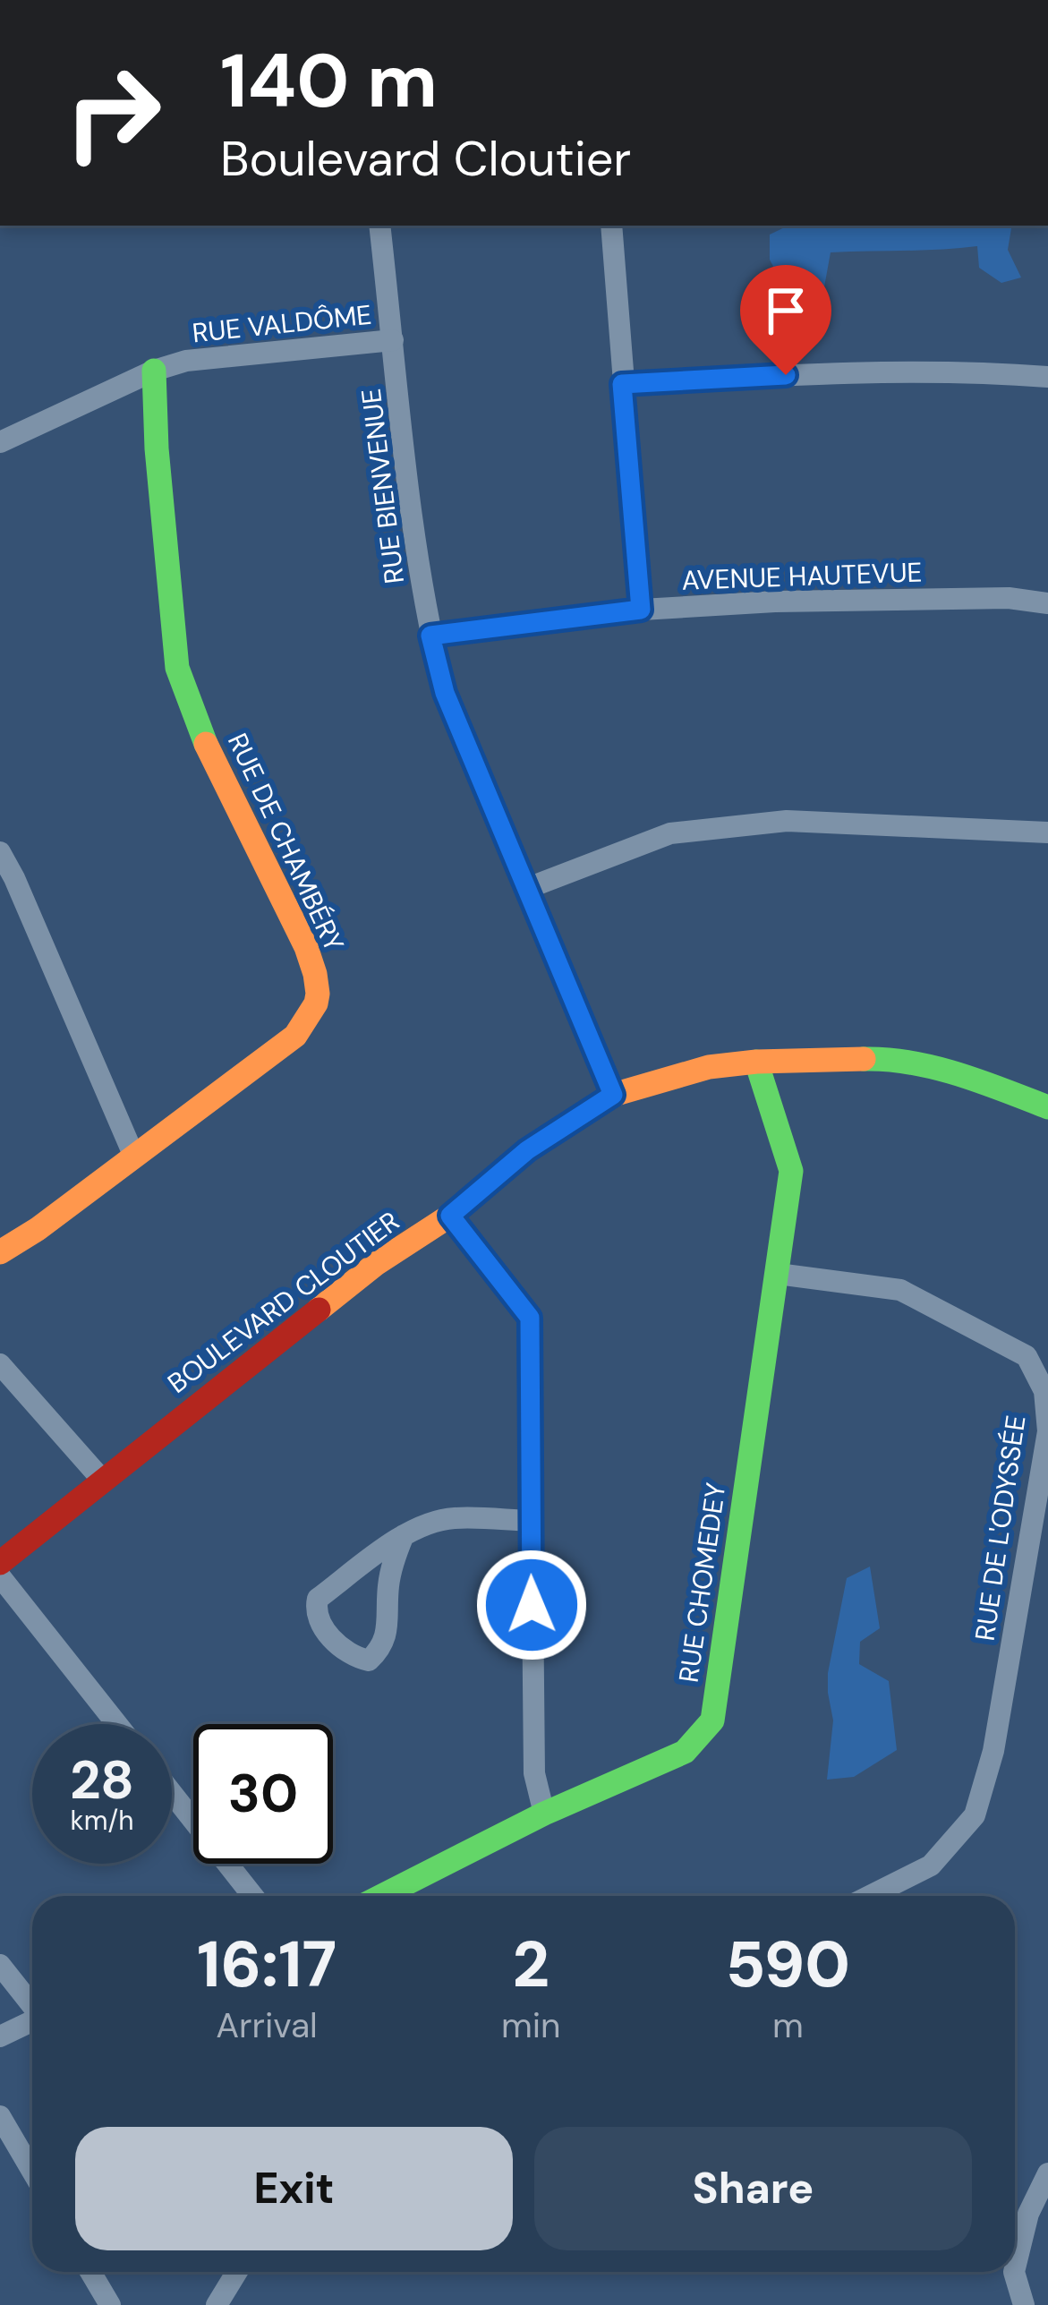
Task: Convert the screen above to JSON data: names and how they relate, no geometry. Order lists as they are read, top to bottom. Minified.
{"streets":{"street":["RUE VALDÔME","RUE BIENVENUE","AVENUE HAUTEVUE","RUE DE CHAMBÉRY","BOULEVARD CLOUTIER","RUE DE L'ODYSSÉE","RUE CHOMEDEY"]},"crossings":[["RUE VALDÔME","RUE BIENVENUE"],["RUE VALDÔME","RUE DE CHAMBÉRY"],["RUE BIENVENUE","AVENUE HAUTEVUE"],["RUE BIENVENUE","BOULEVARD CLOUTIER"],["BOULEVARD CLOUTIER","RUE CHOMEDEY"],["RUE DE L'ODYSSÉE","RUE CHOMEDEY"]],"page":{"turn":["140 m","Boulevard Cloutier"],"speed":"28 km/h","limit":"30","eta":["16:17","Arrival","2","min","590","m"],"buttons":["Exit","Share"]}}
